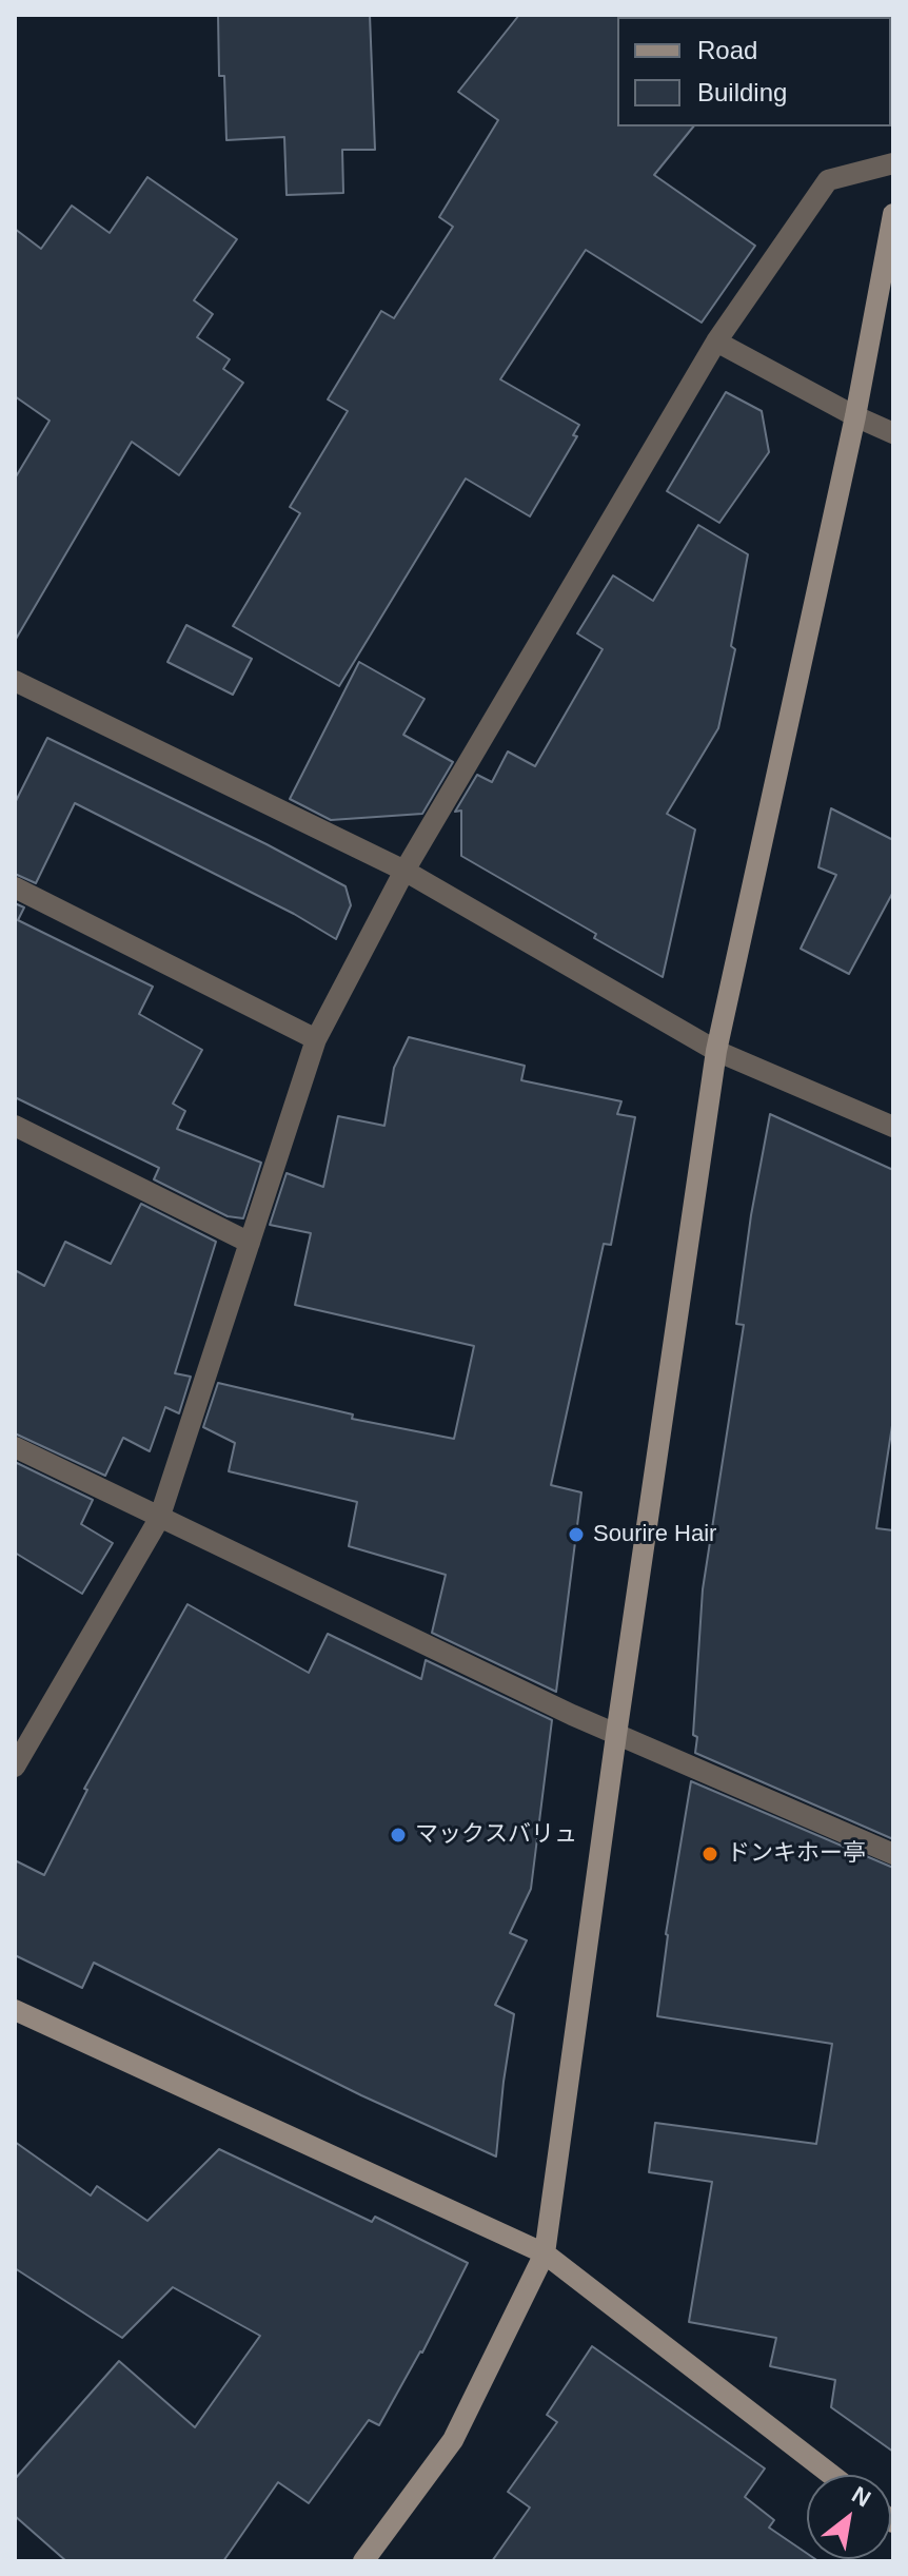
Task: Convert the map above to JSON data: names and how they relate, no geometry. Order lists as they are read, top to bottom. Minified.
{"places":["Sourire Hair","マックスバリュ","ドンキホー亭"],"legend":["Road","Building"],"north":"top right"}
